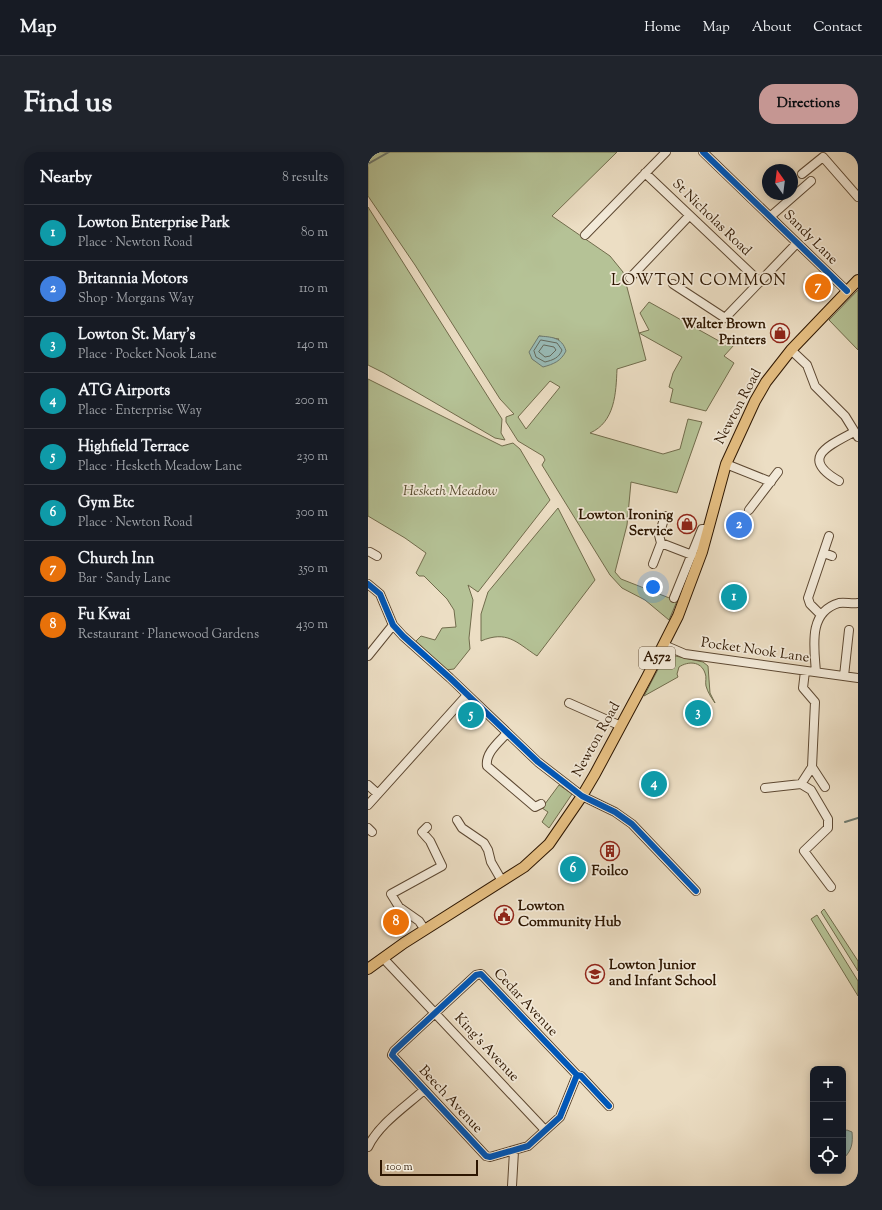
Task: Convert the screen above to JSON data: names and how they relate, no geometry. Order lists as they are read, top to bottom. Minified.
{"streets":{"main road":["Newton Road","A572"],"street":["St Nicholas Road","Sandy Lane","Pocket Nook Lane","Cedar Avenue","King's Avenue","Beech Avenue"]},"crossings":[["Sandy Lane","Newton Road"],["Newton Road","Pocket Nook Lane"],["Newton Road","King's Avenue"],["Cedar Avenue","King's Avenue"],["Cedar Avenue","Beech Avenue"],["King's Avenue","Beech Avenue"]],"districts":["LOWTON COMMON"],"parks":["Hesketh Meadow"],"places":{"shop":["Walter Brown Printers","Lowton Ironing Service"],"building":["Foilco"],"public building":["Lowton Community Hub"],"school or university":["Lowton Junior and Infant School"]},"scale_bar":"100 m","north":"top","page":{"header":"Map","nav":["Home","Map","About","Contact"],"title":"Find us","buttons":"Directions","heading":["Nearby","8 results"],"list":[{"mark":"1","name":"Lowton Enterprise Park","note":"Place · Newton Road","value":"80 m"},{"mark":"2","name":"Britannia Motors","note":"Shop · Morgans Way","value":"110 m"},{"mark":"3","name":"Lowton St. Mary's","note":"Place · Pocket Nook Lane","value":"140 m"},{"mark":"4","name":"ATG Airports","note":"Place · Enterprise Way","value":"200 m"},{"mark":"5","name":"Highfield Terrace","note":"Place · Hesketh Meadow Lane","value":"230 m"},{"mark":"6","name":"Gym Etc","note":"Place · Newton Road","value":"300 m"},{"mark":"7","name":"Church Inn","note":"Bar · Sandy Lane","value":"350 m"},{"mark":"8","name":"Fu Kwai","note":"Restaurant · Planewood Gardens","value":"430 m"}],"pins":["7","2","1","3","5","4","6","8"],"map_buttons":["+","−"],"scale":"100 m"}}
